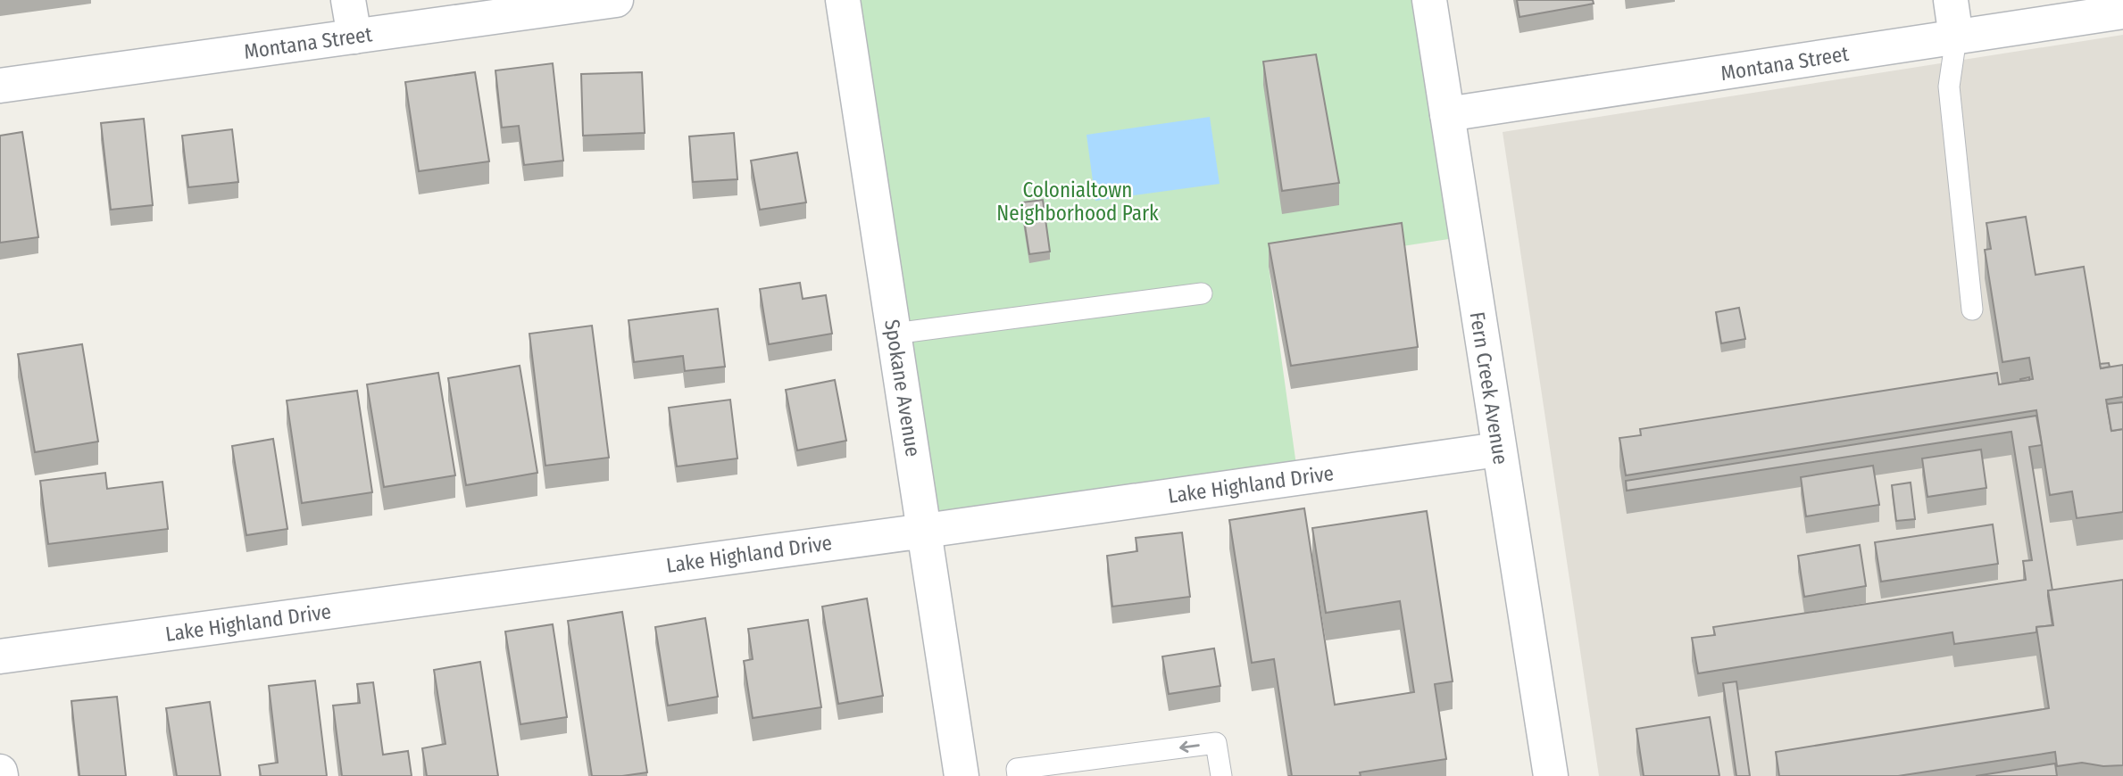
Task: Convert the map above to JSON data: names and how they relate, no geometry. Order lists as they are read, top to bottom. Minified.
{"streets":{"street":["Montana Street","Spokane Avenue","Fern Creek Avenue","Lake Highland Drive"]},"crossings":[["Montana Street","Fern Creek Avenue"],["Spokane Avenue","Lake Highland Drive"],["Fern Creek Avenue","Lake Highland Drive"]],"parks":["Colonialtown Neighborhood Park"]}
